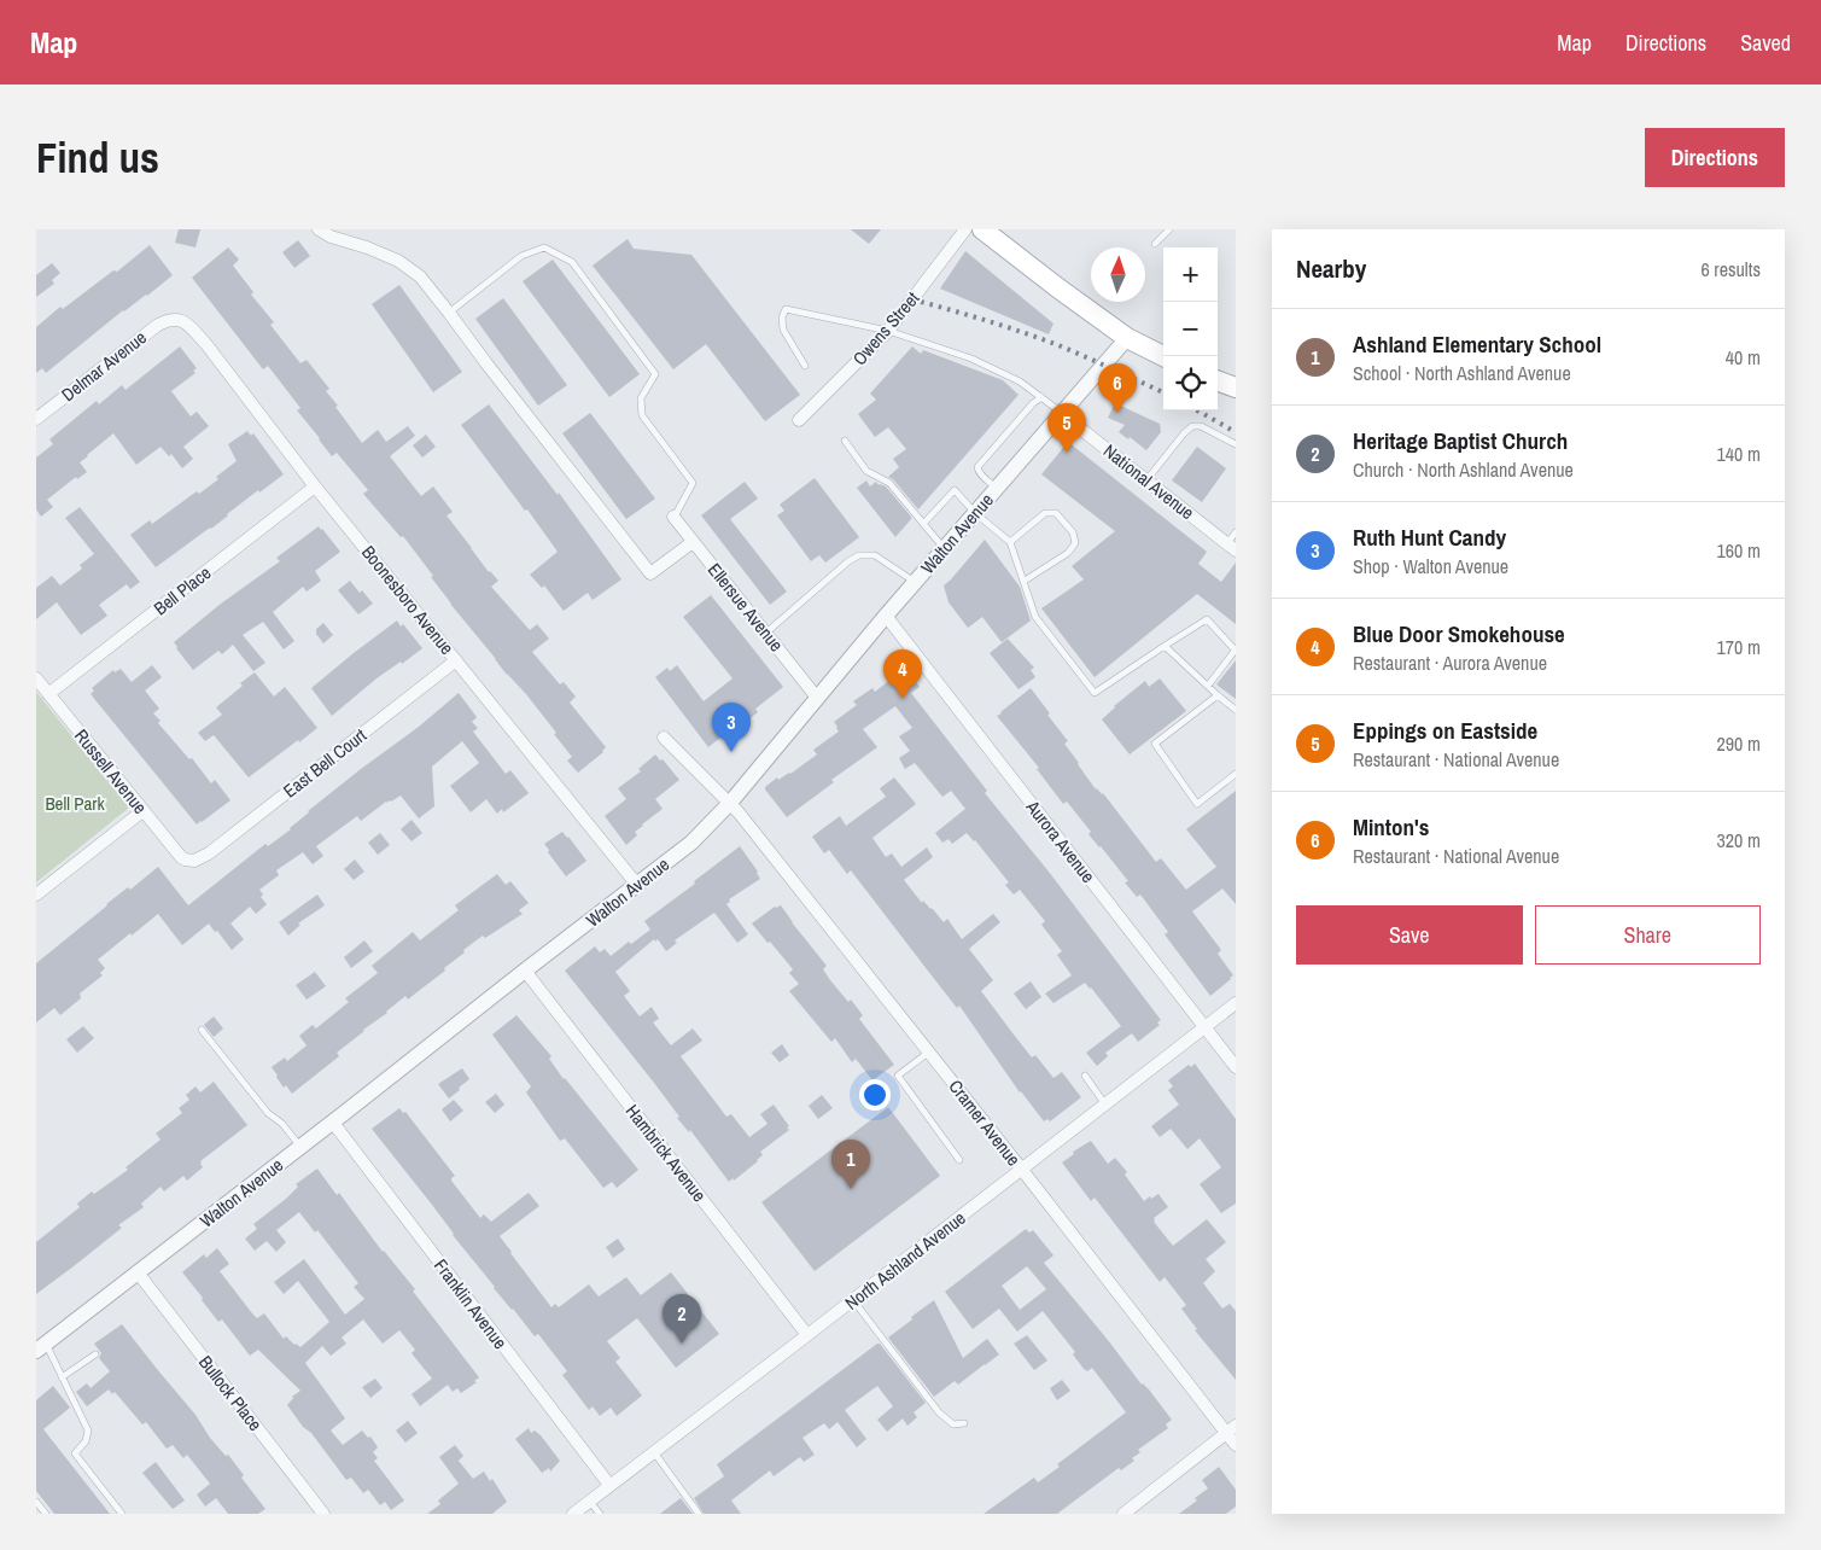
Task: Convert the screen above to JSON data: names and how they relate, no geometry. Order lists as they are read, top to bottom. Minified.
{"streets":{"street":["Owens Street","Delmar Avenue","National Avenue","Walton Avenue","Bell Place","Boonesboro Avenue","Ellersue Avenue","East Bell Court","Russell Avenue","Aurora Avenue","Cramer Avenue","Hambrick Avenue","North Ashland Avenue","Franklin Avenue","Bullock Place"]},"crossings":[["Delmar Avenue","Boonesboro Avenue"],["National Avenue","Walton Avenue"],["Walton Avenue","Boonesboro Avenue"],["Walton Avenue","Ellersue Avenue"],["Walton Avenue","Aurora Avenue"],["Walton Avenue","Cramer Avenue"],["Walton Avenue","Hambrick Avenue"],["Walton Avenue","Franklin Avenue"],["Walton Avenue","Bullock Place"],["Bell Place","Boonesboro Avenue"],["Bell Place","Russell Avenue"],["Boonesboro Avenue","East Bell Court"],["East Bell Court","Russell Avenue"],["Aurora Avenue","North Ashland Avenue"],["Cramer Avenue","North Ashland Avenue"],["Hambrick Avenue","North Ashland Avenue"],["North Ashland Avenue","Franklin Avenue"]],"parks":["Bell Park"],"north":"top","page":{"header":"Map","nav":["Map","Directions","Saved"],"buttons":["Directions",["Save","Share"]],"title":"Find us","heading":["Nearby","6 results"],"map_buttons":["+","−"],"list":[{"mark":"1","name":"Ashland Elementary School","note":"School · North Ashland Avenue","value":"40 m"},{"mark":"2","name":"Heritage Baptist Church","note":"Church · North Ashland Avenue","value":"140 m"},{"mark":"3","name":"Ruth Hunt Candy","note":"Shop · Walton Avenue","value":"160 m"},{"mark":"4","name":"Blue Door Smokehouse","note":"Restaurant · Aurora Avenue","value":"170 m"},{"mark":"5","name":"Eppings on Eastside","note":"Restaurant · National Avenue","value":"290 m"},{"mark":"6","name":"Minton's","note":"Restaurant · National Avenue","value":"320 m"}],"pins":["6","5","4","3","1","2"]}}
